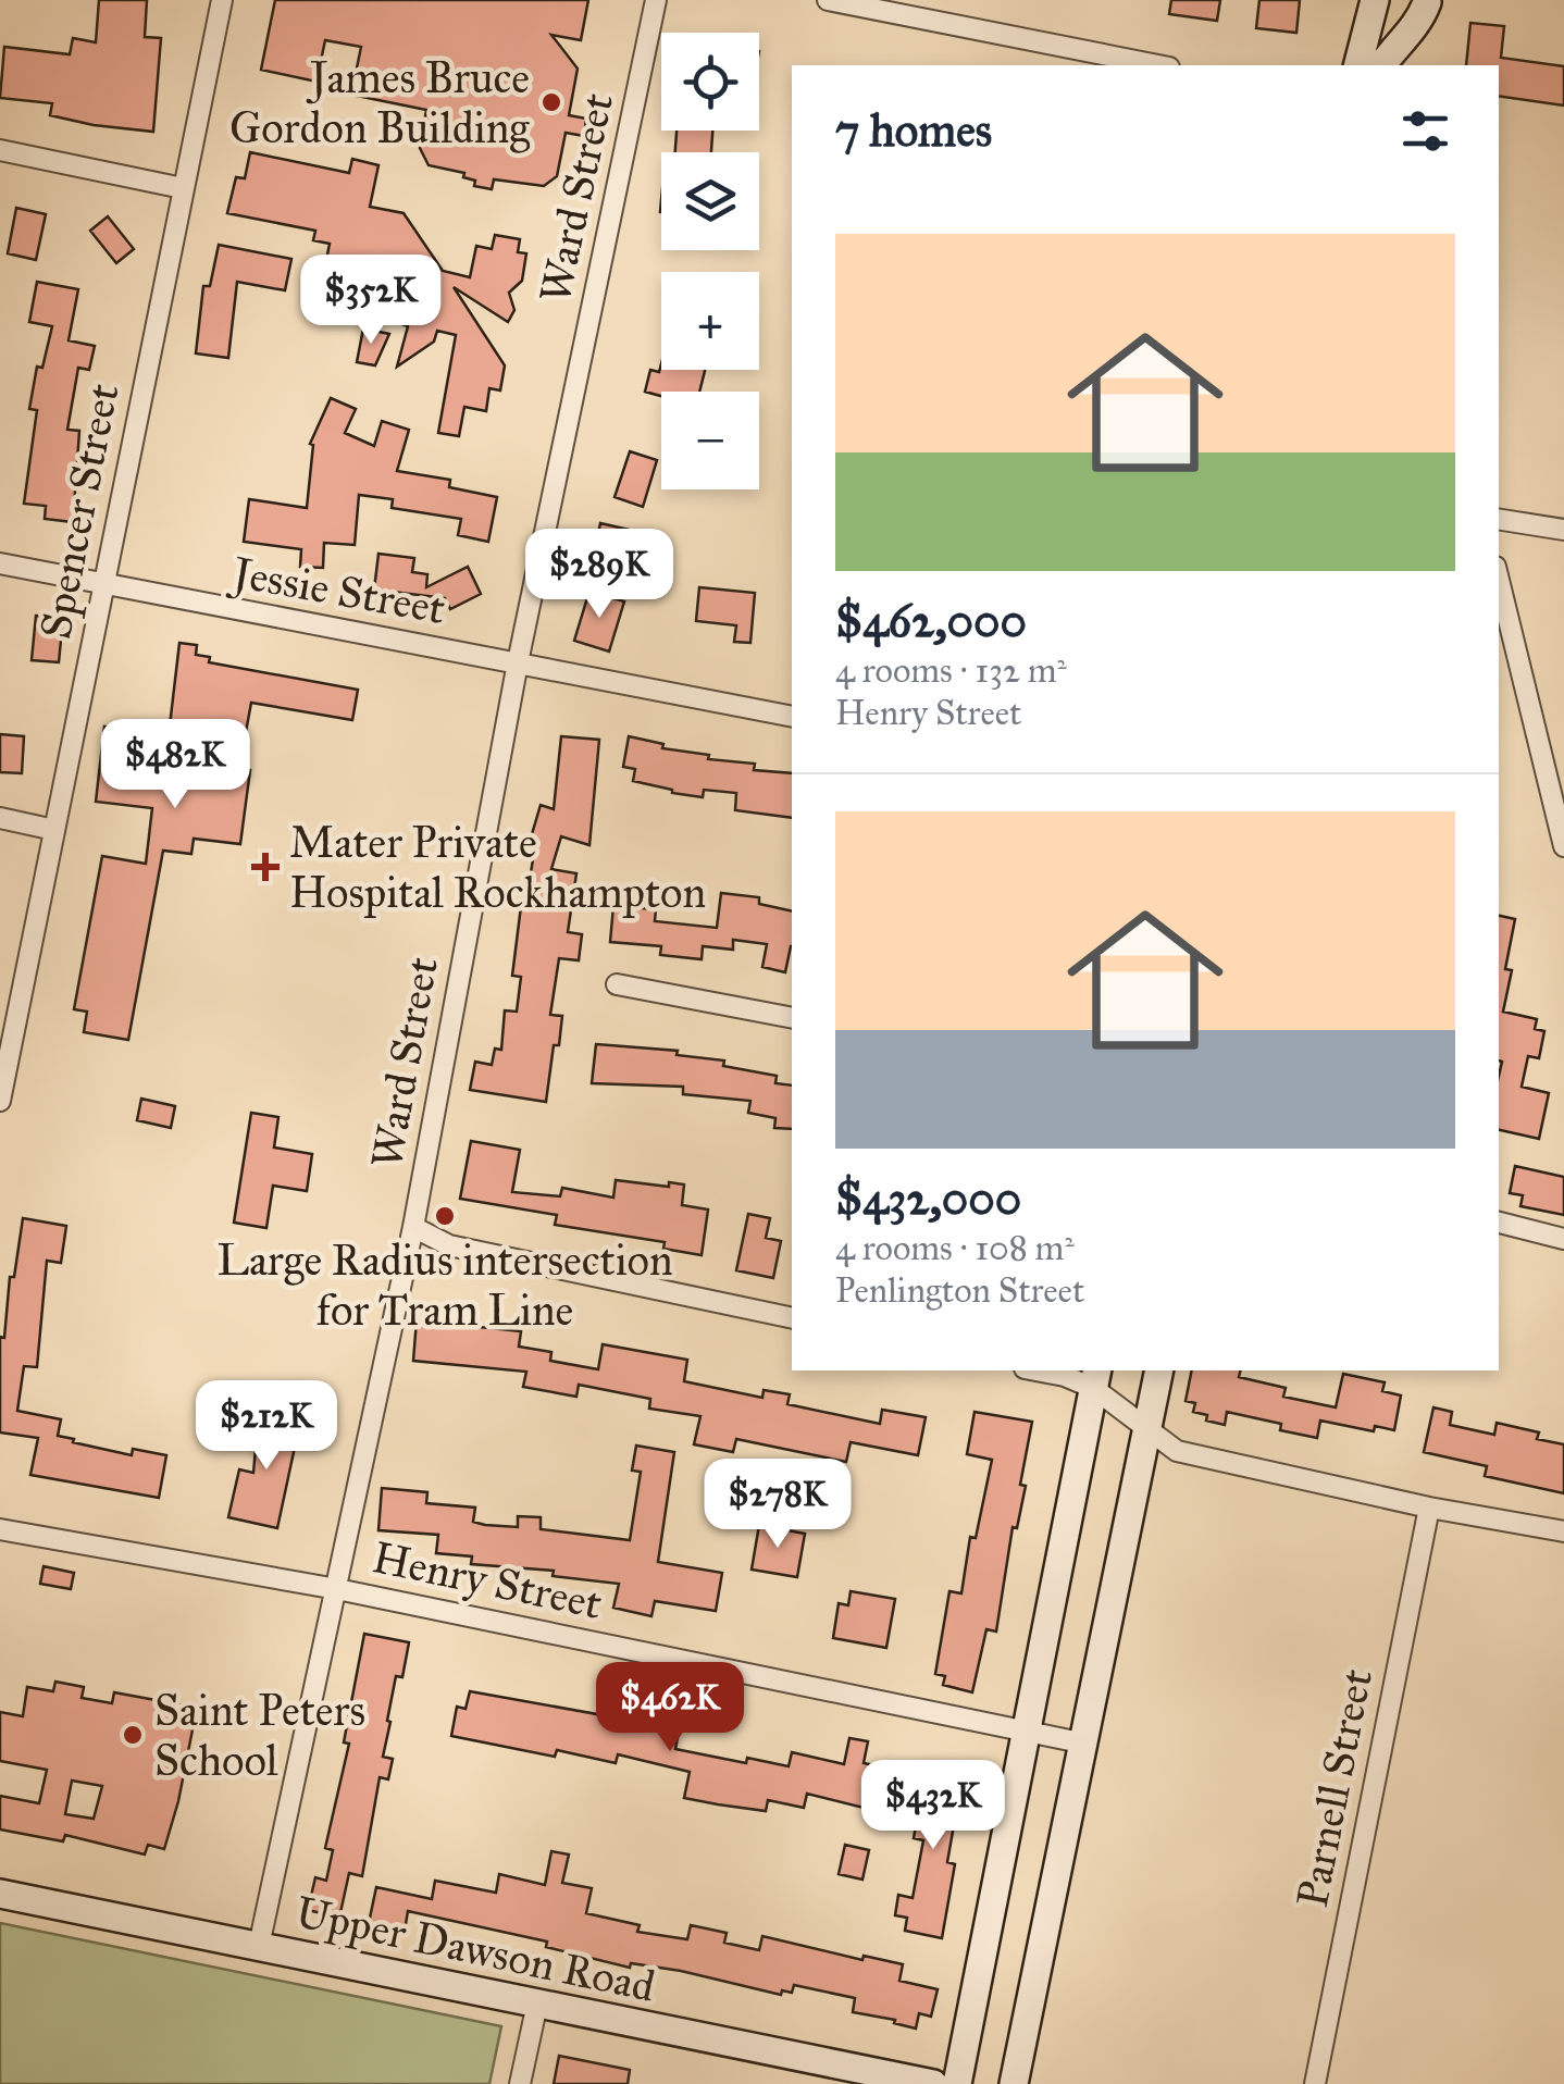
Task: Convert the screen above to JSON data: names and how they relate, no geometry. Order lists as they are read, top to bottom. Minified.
{"streets":{"street":["Ward Street","Spencer Street","Jessie Street","Henry Street","Parnell Street","Upper Dawson Road"]},"crossings":[["Ward Street","Jessie Street"],["Ward Street","Henry Street"],["Ward Street","Upper Dawson Road"],["Spencer Street","Jessie Street"]],"places":{"other":["James Bruce Gordon Building","Large Radius intersection for Tram Line","Saint Peters School"],"health":["Mater Private Hospital Rockhampton"]},"page":{"map_buttons":["+","−"],"heading":"7 homes","list":[{"name":"$462,000","note":"4 rooms · 132 m² · Henry Street"},{"name":"$432,000","note":"4 rooms · 108 m² · Penlington Street"}],"price":["$352K","$289K","$482K","$212K","$278K","$462K","$432K"]}}
